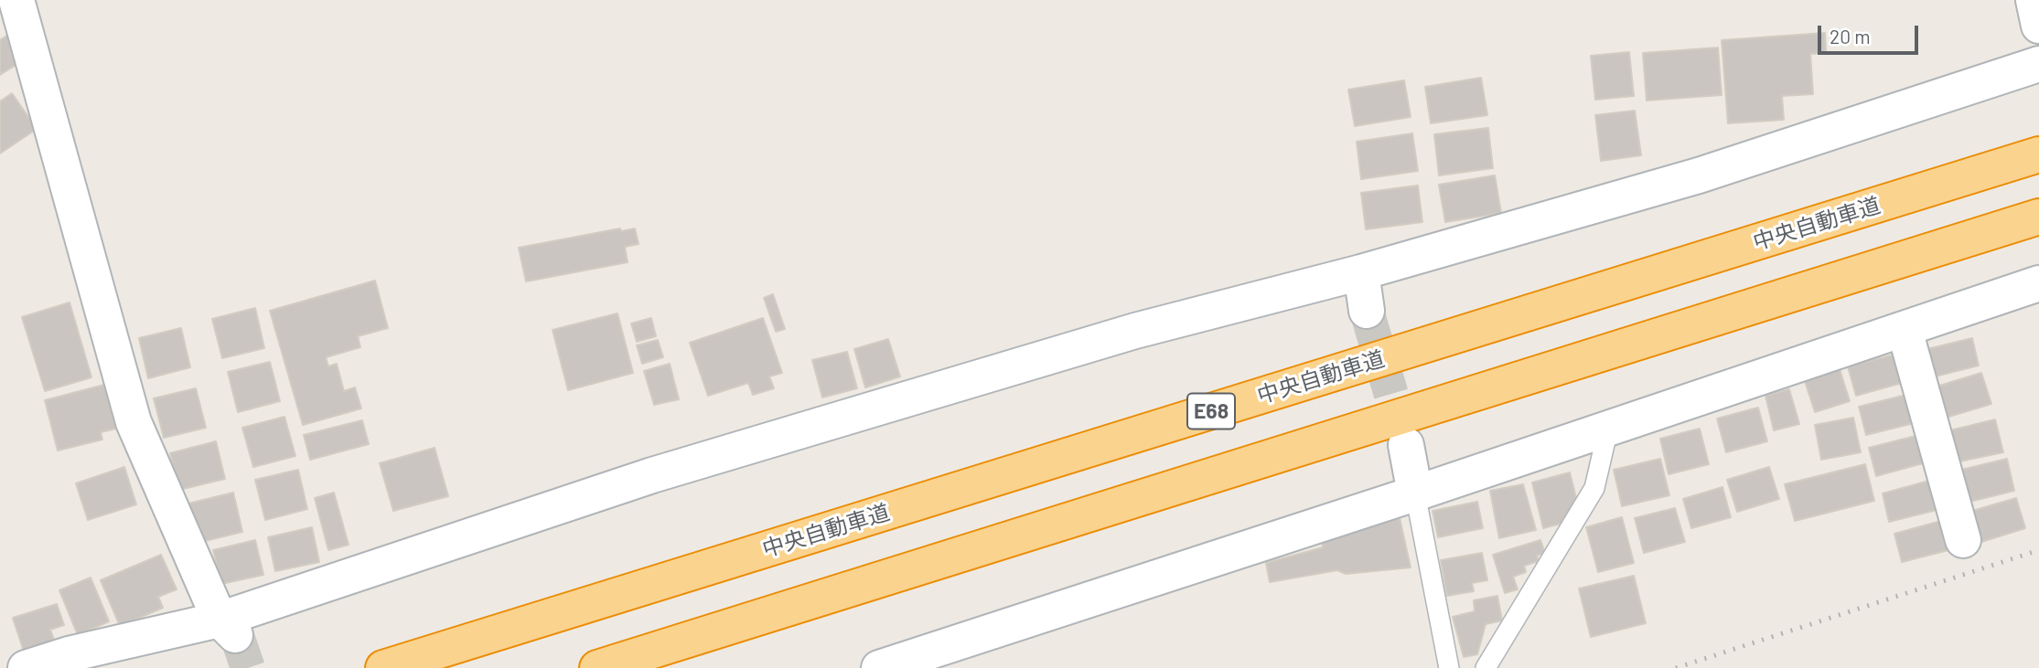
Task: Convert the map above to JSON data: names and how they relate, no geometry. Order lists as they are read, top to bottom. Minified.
{"streets":{"highway":["中央自動車道","E68"]},"scale_bar":"20 m"}
